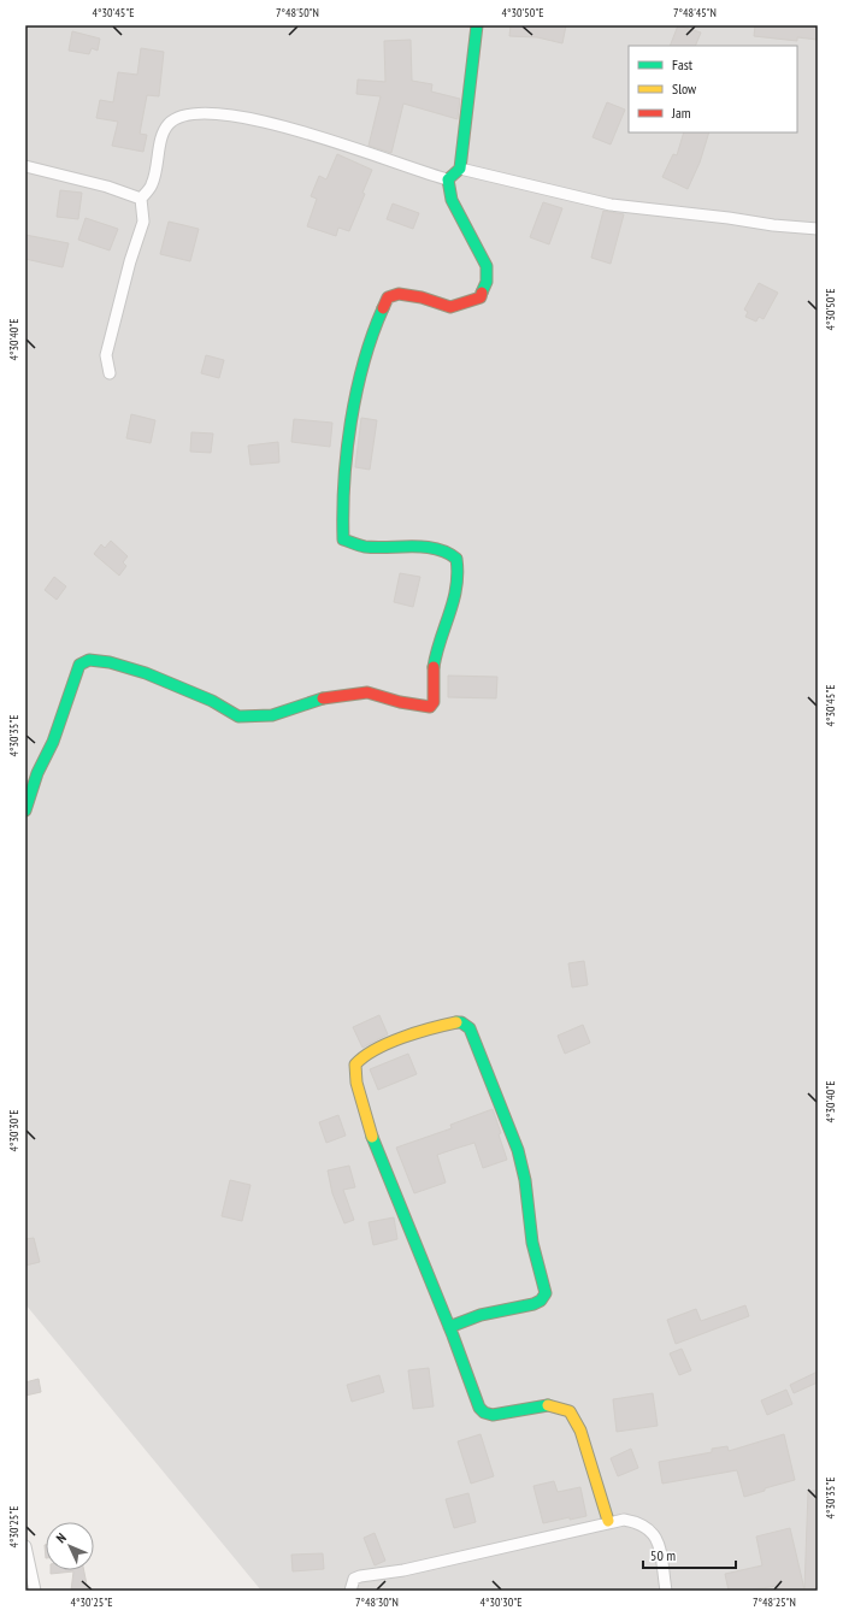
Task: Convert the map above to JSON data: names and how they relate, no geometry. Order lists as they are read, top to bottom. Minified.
{"legend":["Fast","Slow","Jam"],"scale_bar":"50 m","north":"top left","coordinates":["4°30'45\"E","7°48'50\"N","4°30'50\"E","7°48'45\"N","4°30'40\"E","4°30'35\"E","4°30'30\"E","4°30'25\"E","7°48'30\"N","7°48'25\"N"]}
